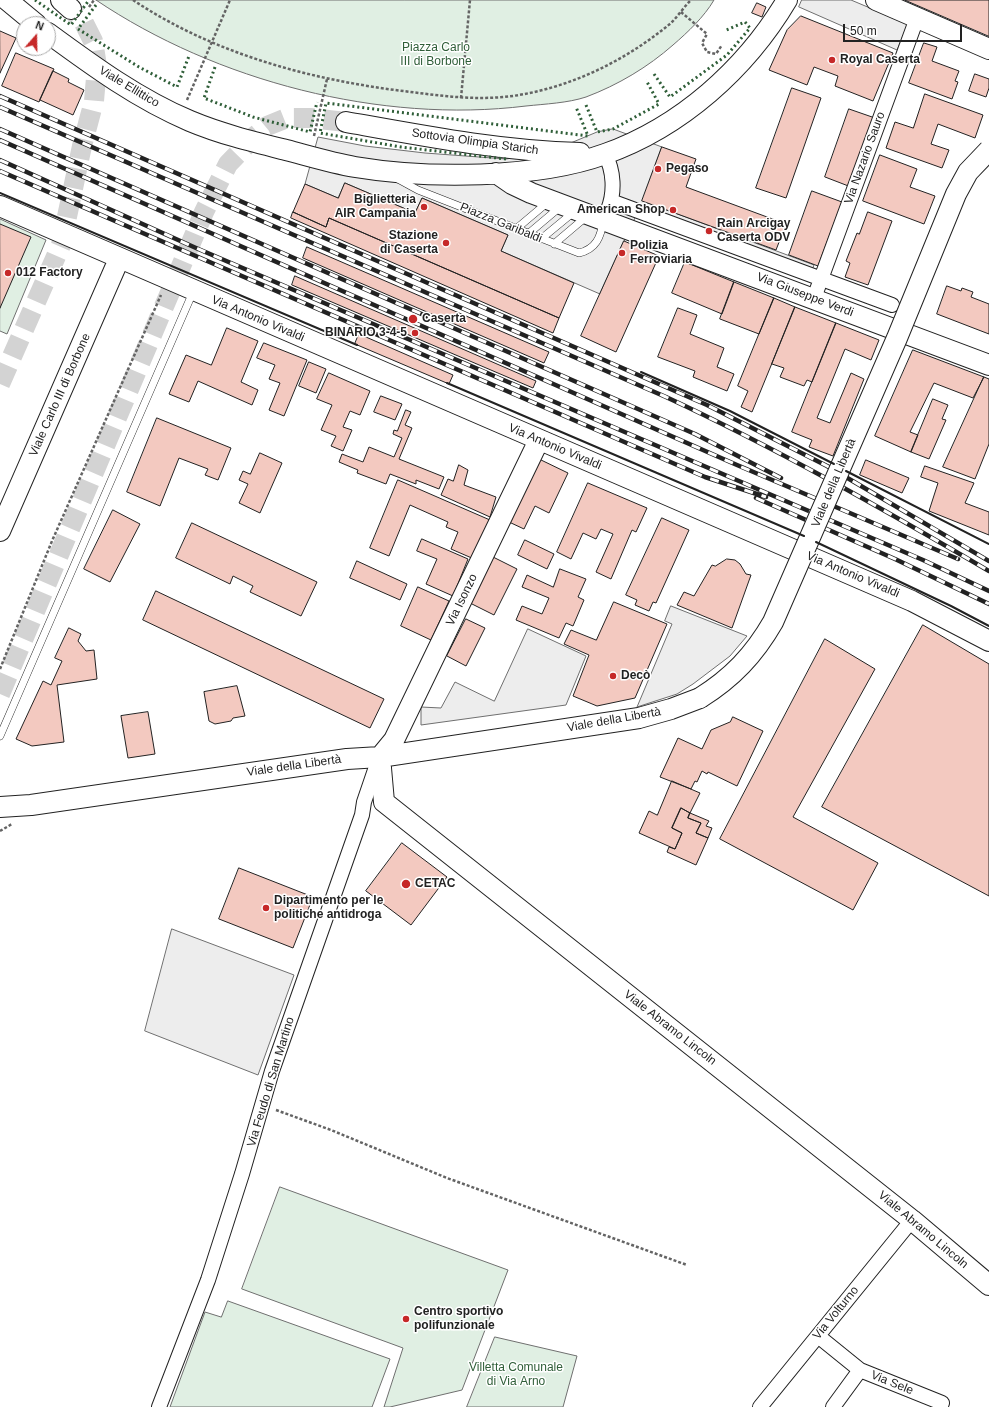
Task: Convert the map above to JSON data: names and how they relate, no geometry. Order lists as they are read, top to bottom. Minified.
{"streets":{"street":["Viale Ellittico","Sottovia Olimpia Starich","Via Nazario Sauro","Piazza Garibaldi","Via Giuseppe Verdi","Via Antonio Vivaldi","Viale Carlo III di Borbone","Viale della Libertà","Via Isonzo","Viale Abramo Lincoln","Via Feudo di San Martino","Via Volturno","Via Sele"]},"crossings":[["Viale Ellittico","Piazza Garibaldi"],["Sottovia Olimpia Starich","Piazza Garibaldi"],["Via Nazario Sauro","Via Giuseppe Verdi"],["Piazza Garibaldi","Via Giuseppe Verdi"],["Via Antonio Vivaldi","Viale Carlo III di Borbone"],["Via Antonio Vivaldi","Via Isonzo"],["Viale della Libertà","Via Isonzo"],["Viale della Libertà","Viale Abramo Lincoln"],["Viale della Libertà","Via Feudo di San Martino"],["Via Isonzo","Viale Abramo Lincoln"],["Via Isonzo","Via Feudo di San Martino"],["Viale Abramo Lincoln","Via Feudo di San Martino"],["Viale Abramo Lincoln","Via Volturno"],["Via Volturno","Via Sele"]],"parks":["Piazza Carlo III di Borbone","Villetta Comunale di Via Arno"],"places":["Royal Caserta","Pegaso","Biglietteria AIR Campania","American Shop","Rain Arcigay Caserta ODV","Stazione di Caserta","Polizia Ferroviaria","012 Factory","Caserta","BINARIO 3-4-5","Decò","CETAC","Dipartimento per le politiche antidroga","Centro sportivo polifunzionale"],"scale_bar":"50 m","north":"top"}
